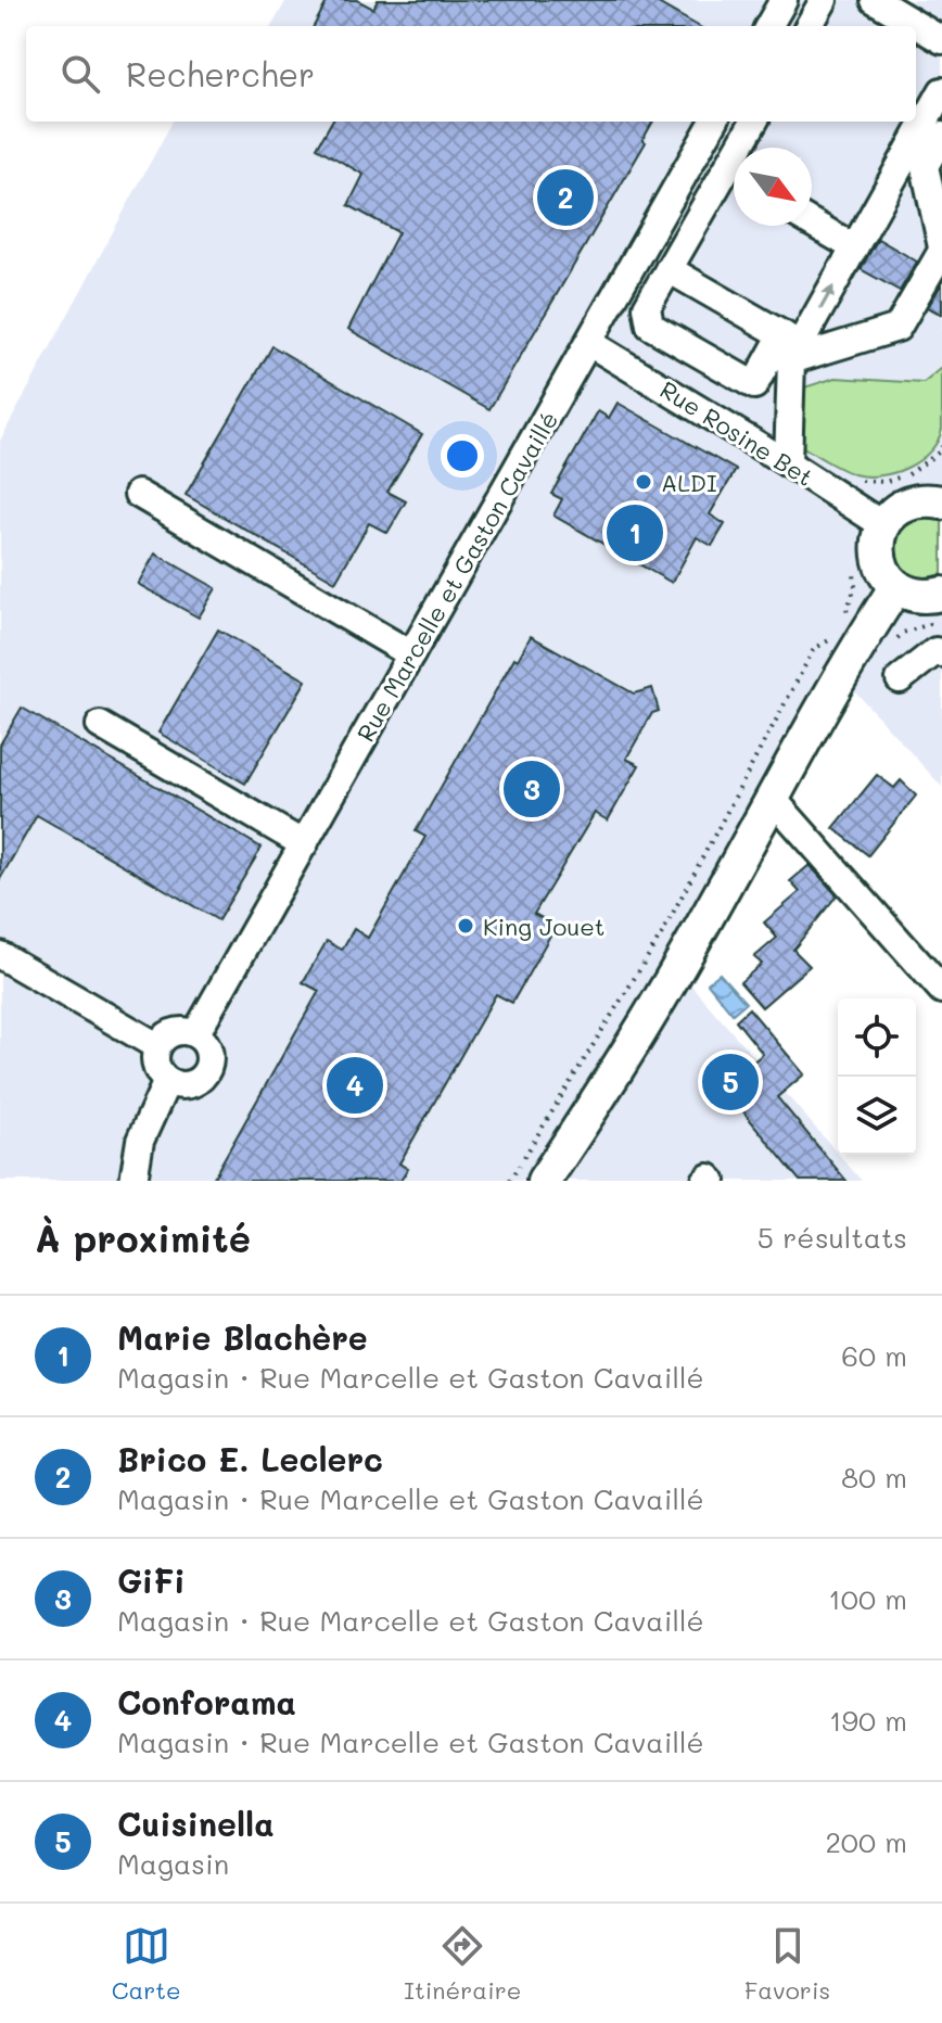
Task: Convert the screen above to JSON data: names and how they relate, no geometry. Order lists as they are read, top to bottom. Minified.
{"streets":{"street":["Rue Rosine Bet","Rue Marcelle et Gaston Cavaillé"]},"crossings":[["Rue Rosine Bet","Rue Marcelle et Gaston Cavaillé"]],"places":["ALDI","King Jouet"],"north":"bottom right","page":{"search":"Rechercher","pins":["2","1","3","5","4"],"heading":["À proximité","5 résultats"],"list":[{"mark":"1","name":"Marie Blachère","note":"Magasin · Rue Marcelle et Gaston Cavaillé","value":"60 m"},{"mark":"2","name":"Brico E. Leclerc","note":"Magasin · Rue Marcelle et Gaston Cavaillé","value":"80 m"},{"mark":"3","name":"GiFi","note":"Magasin · Rue Marcelle et Gaston Cavaillé","value":"100 m"},{"mark":"4","name":"Conforama","note":"Magasin · Rue Marcelle et Gaston Cavaillé","value":"190 m"},{"mark":"5","name":"Cuisinella","note":"Magasin","value":"200 m"}],"nav":["Carte","Itinéraire","Favoris"]}}
